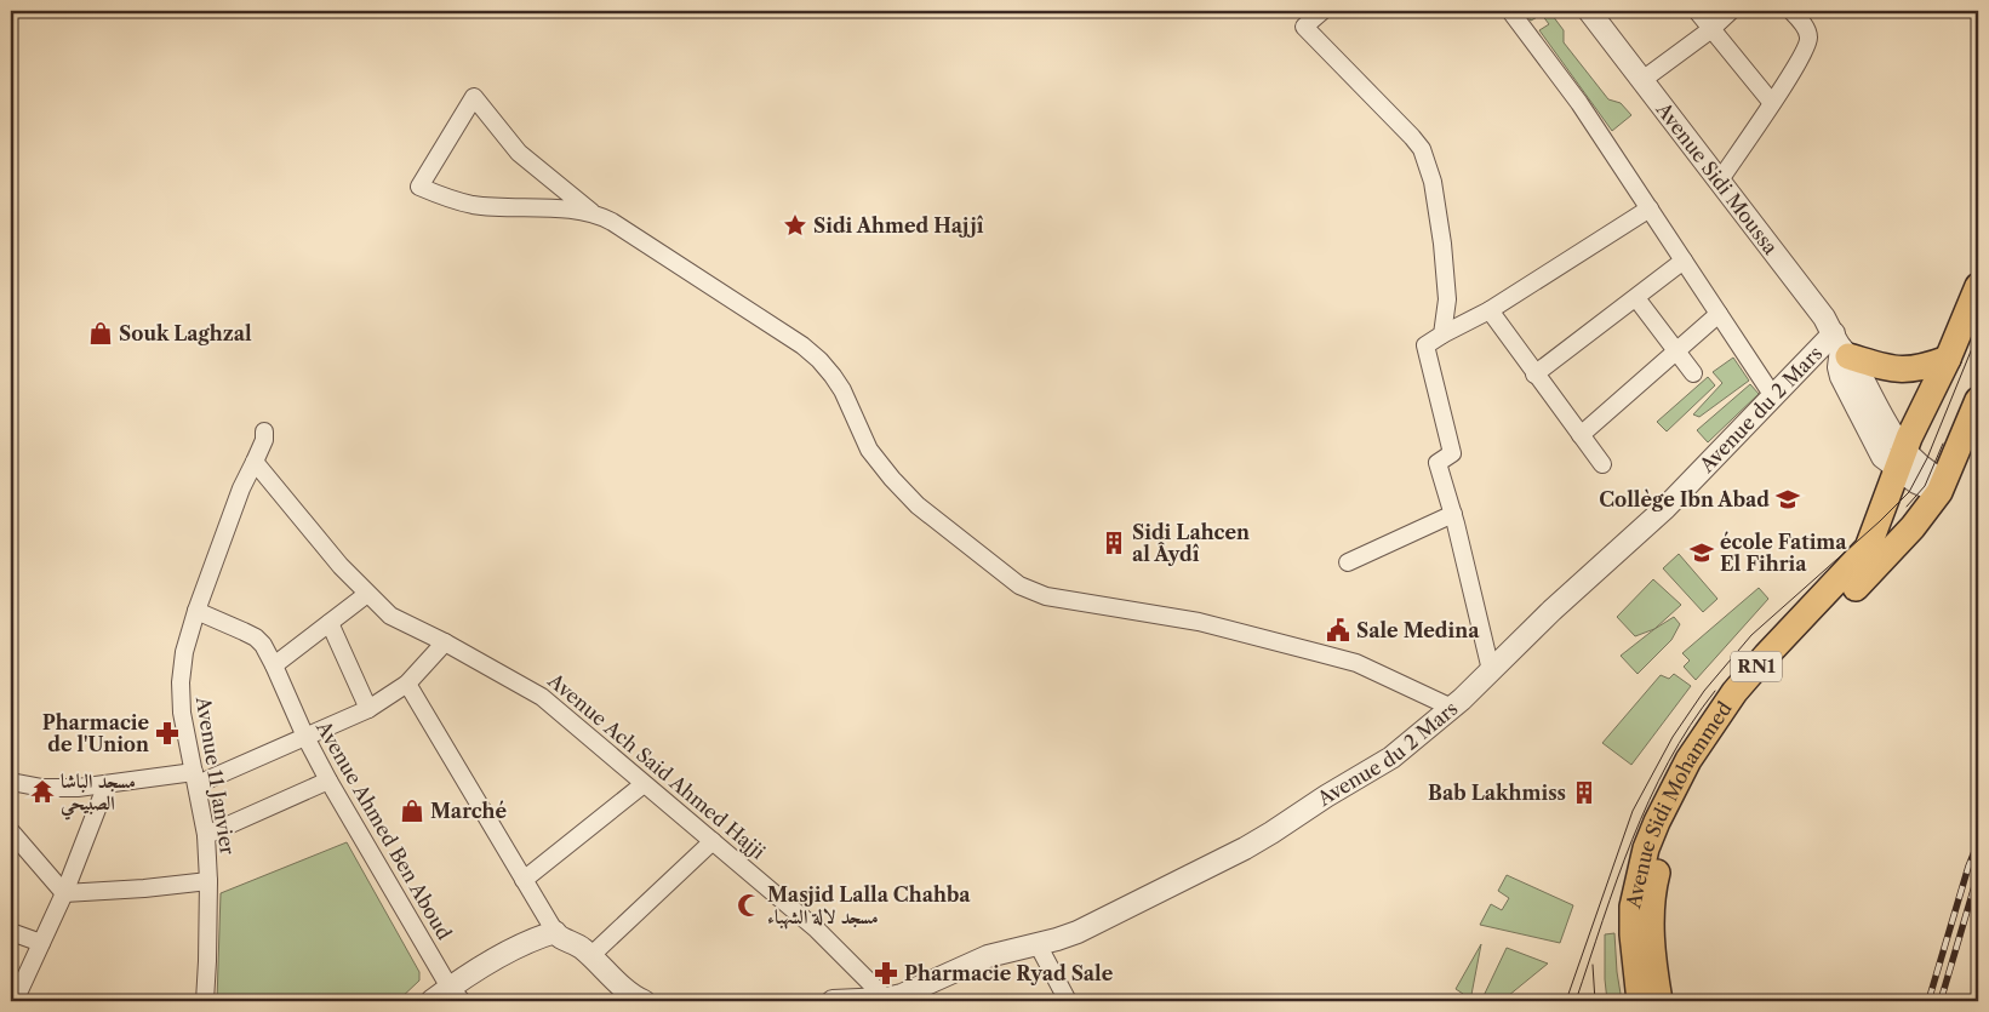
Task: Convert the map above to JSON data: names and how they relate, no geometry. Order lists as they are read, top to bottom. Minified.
{"streets":{"main road":["RN1","Avenue Sidi Mohammed"],"street":["Avenue Sidi Moussa","Avenue du 2 Mars","Avenue Ach Said Ahmed Hajji","Avenue 11 Janvier","Avenue Ahmed Ben Aboud"]},"crossings":[["Avenue Sidi Moussa","Avenue du 2 Mars"],["Avenue Sidi Moussa","Avenue Sidi Mohammed"],["Avenue du 2 Mars","Avenue Ach Said Ahmed Hajji"],["Avenue Ach Said Ahmed Hajji","Avenue 11 Janvier"],["Avenue 11 Janvier","Avenue Ahmed Ben Aboud"]],"places":{"place":["Sidi Ahmed Hajjî"],"shop":["Souk Laghzal","Marché"],"school or university":["Collège Ibn Abad","école Fatima El Fihria"],"building":["Sidi Lahcen al Âydî","Bab Lakhmiss"],"public building":["Sale Medina"],"pharmacy":["Pharmacie de l'Union","Pharmacie Ryad Sale"],"temple":["مسجد الباشا الصبيحي"],"mosque":["Masjid Lalla Chahba مسجد لالة الشهباء"]}}
